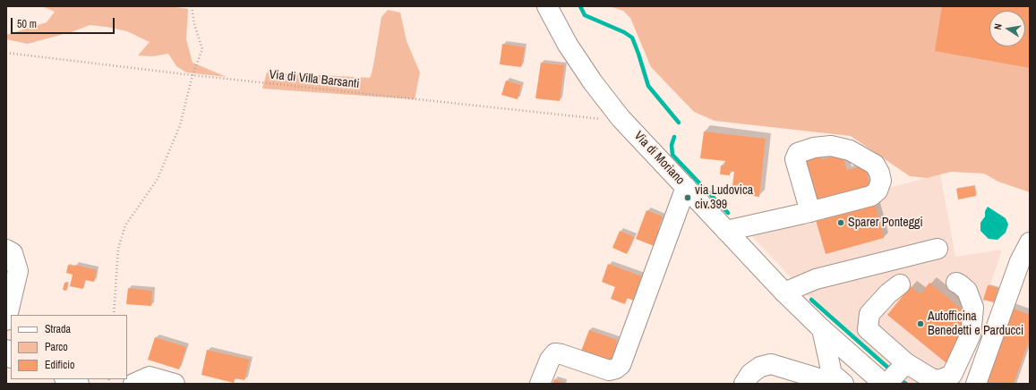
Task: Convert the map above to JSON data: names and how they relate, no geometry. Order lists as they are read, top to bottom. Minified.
{"streets":{"main road":["Via di Moriano"],"path":["Via di Villa Barsanti"]},"crossings":[["Via di Villa Barsanti","Via di Moriano"]],"places":["via Ludovica civ.399","Sparer Ponteggi","Autofficina Benedetti e Parducci"],"legend":["Strada","Parco","Edificio"],"scale_bar":"50 m","north":"left"}
